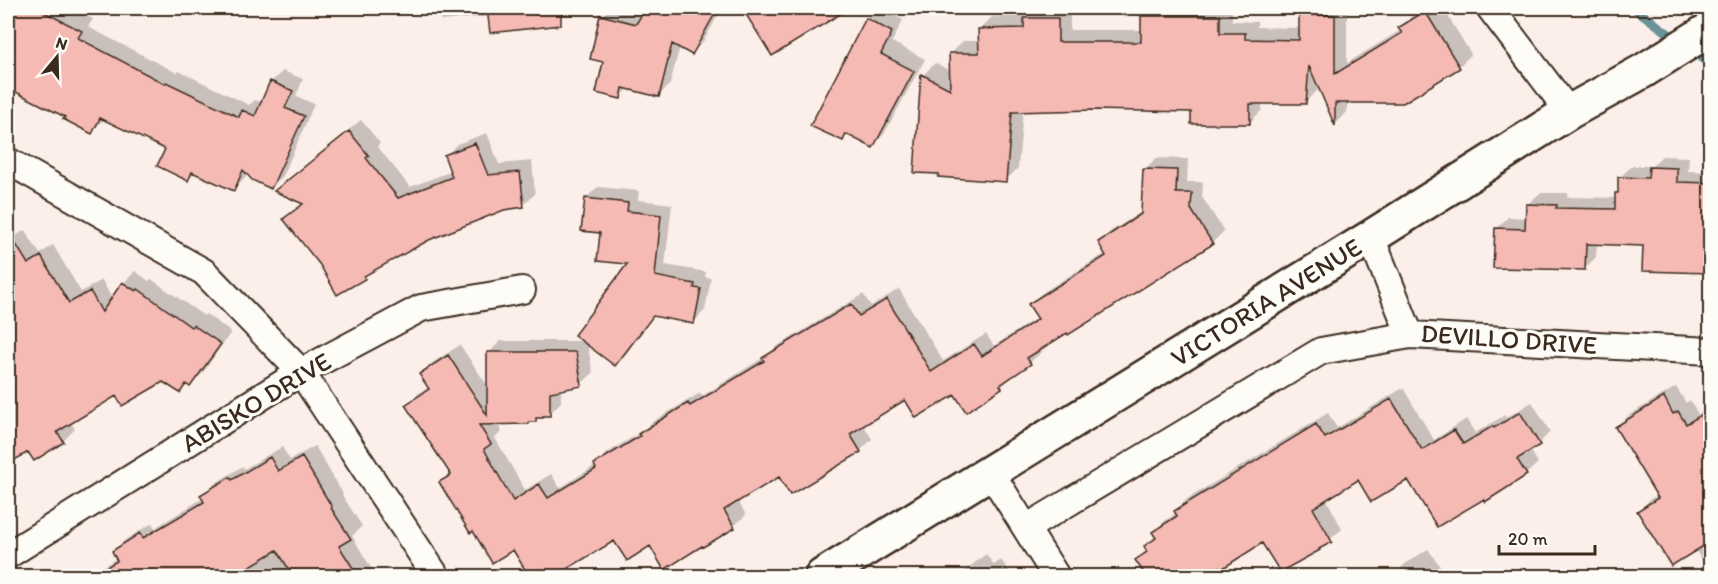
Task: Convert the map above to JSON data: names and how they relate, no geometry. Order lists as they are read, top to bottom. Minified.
{"streets":{"street":["VICTORIA AVENUE","DEVILLO DRIVE","ABISKO DRIVE"]},"crossings":[["VICTORIA AVENUE","DEVILLO DRIVE"]],"scale_bar":"20 m","north":"top"}
